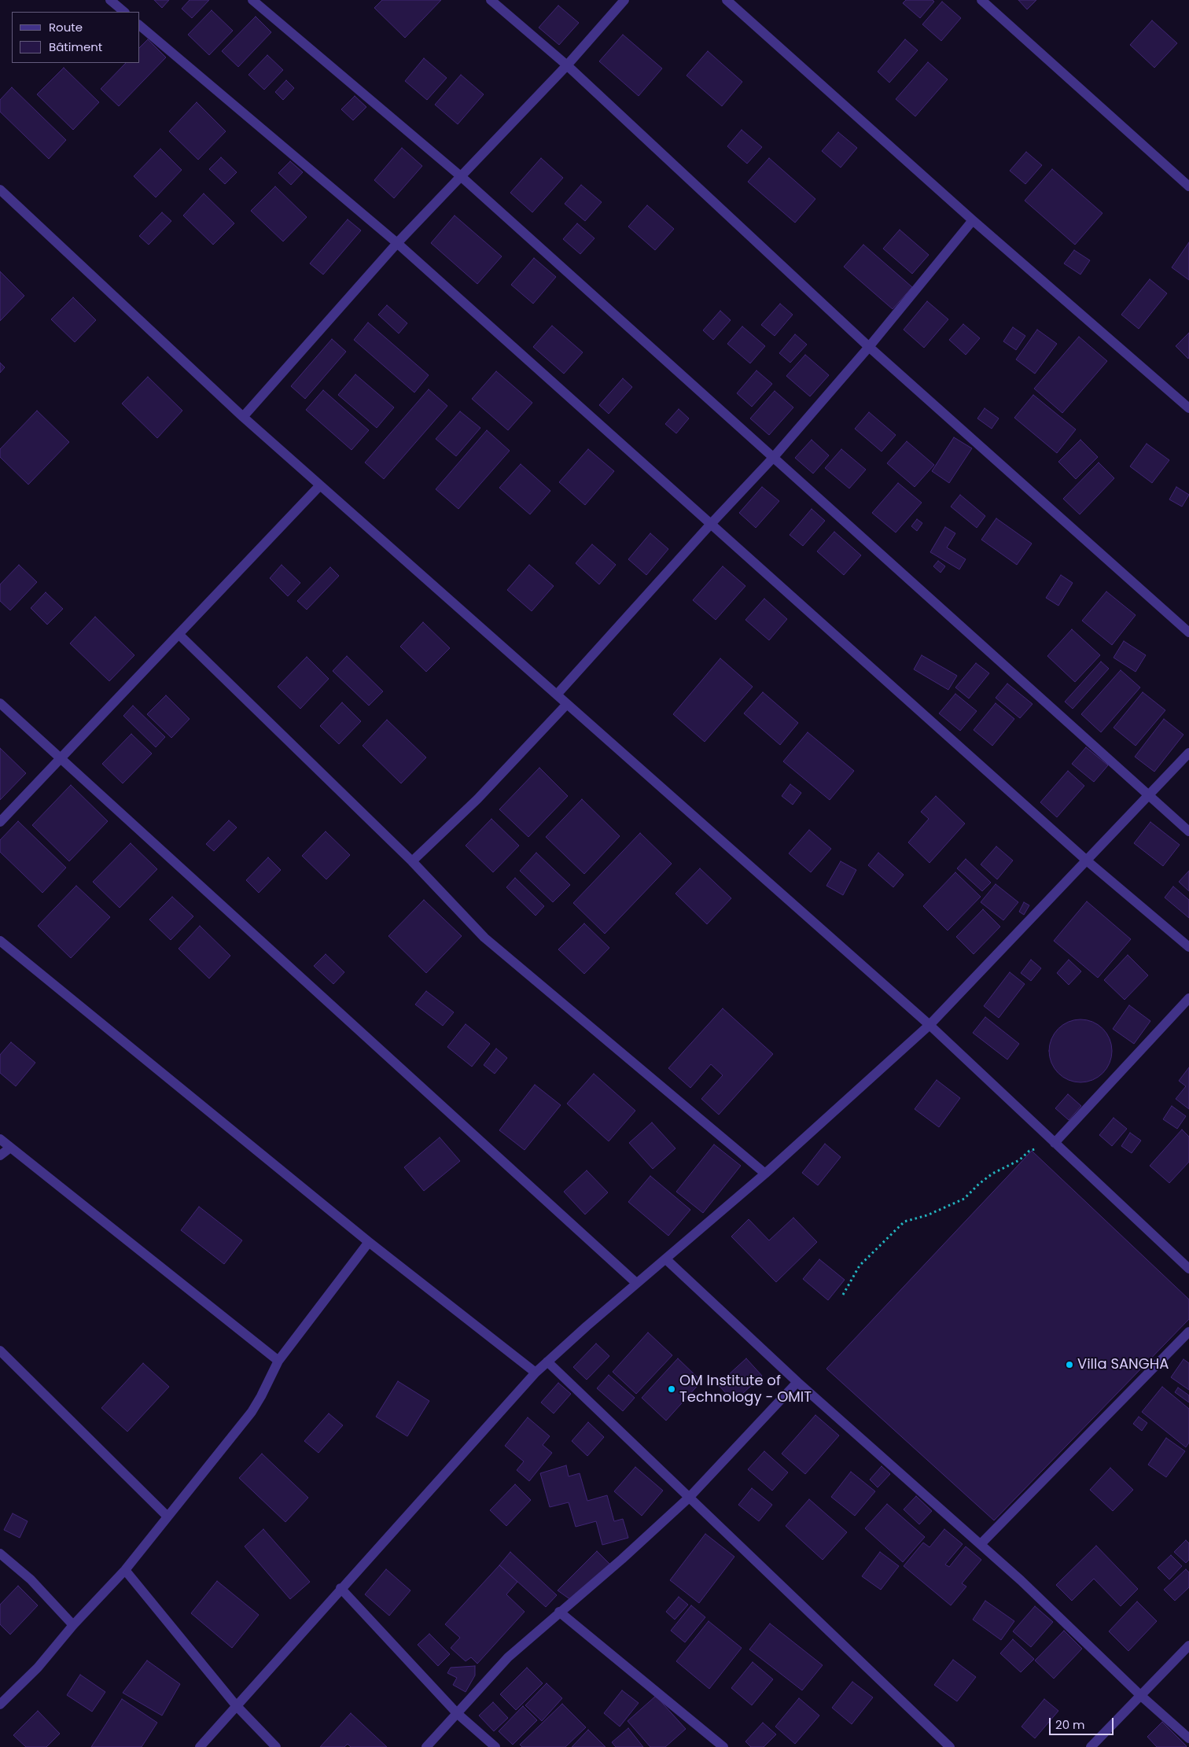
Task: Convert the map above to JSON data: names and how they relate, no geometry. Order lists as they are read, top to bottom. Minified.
{"places":["Villa SANGHA","OM Institute of Technology - OMIT"],"legend":["Route","Bâtiment"],"scale_bar":"20 m"}
